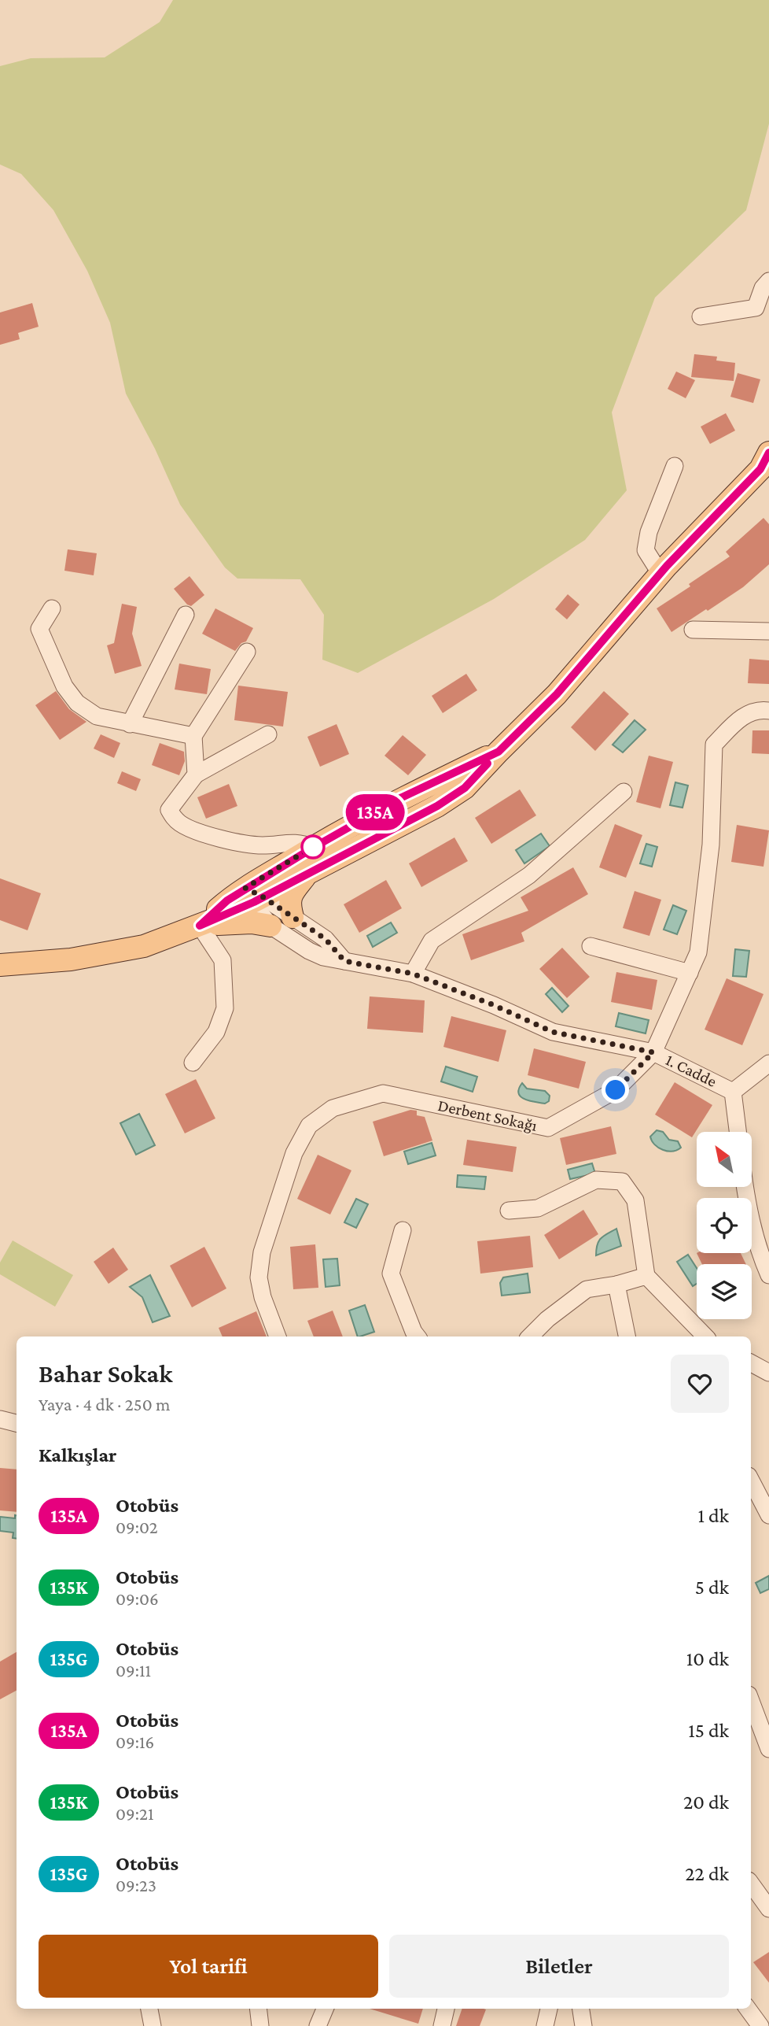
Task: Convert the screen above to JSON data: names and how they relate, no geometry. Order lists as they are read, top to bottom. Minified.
{"streets":{"street":["1. Cadde","Derbent Sokağı"]},"crossings":[["1. Cadde","Derbent Sokağı"]],"lines":["bus line 135A"],"north":"top left","page":{"on_map":"135A","heading":[["Bahar Sokak","Yaya · 4 dk · 250 m"],"Kalkışlar"],"list":[{"mark":"135A","name":"Otobüs","note":"09:02","value":"1 dk"},{"mark":"135K","name":"Otobüs","note":"09:06","value":"5 dk"},{"mark":"135G","name":"Otobüs","note":"09:11","value":"10 dk"},{"mark":"135A","name":"Otobüs","note":"09:16","value":"15 dk"},{"mark":"135K","name":"Otobüs","note":"09:21","value":"20 dk"},{"mark":"135G","name":"Otobüs","note":"09:23","value":"22 dk"}],"buttons":["Yol tarifi","Biletler"]}}
